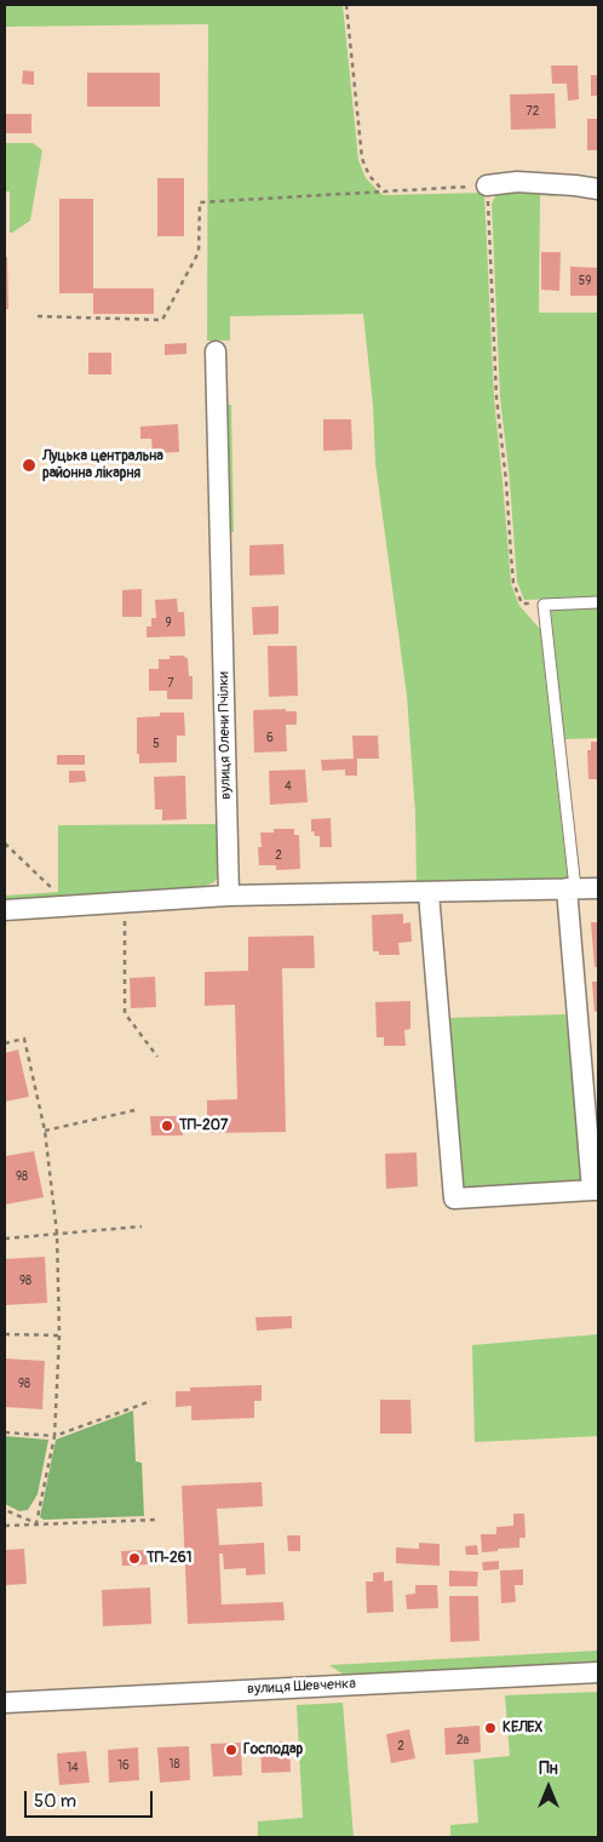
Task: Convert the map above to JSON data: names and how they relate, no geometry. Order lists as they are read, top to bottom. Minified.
{"streets":{"street":["вулиця Олени Пчілки","вулиця Шевченка"]},"places":["Луцька центральна районна лікарня","ТП-207","ТП-261","КЕЛЕХ","Господар"],"house_numbers":["72","59","9","7","6","5","4","2","98","98","98","2а","2","18","16","14"],"scale_bar":"50 m","north":"top"}
